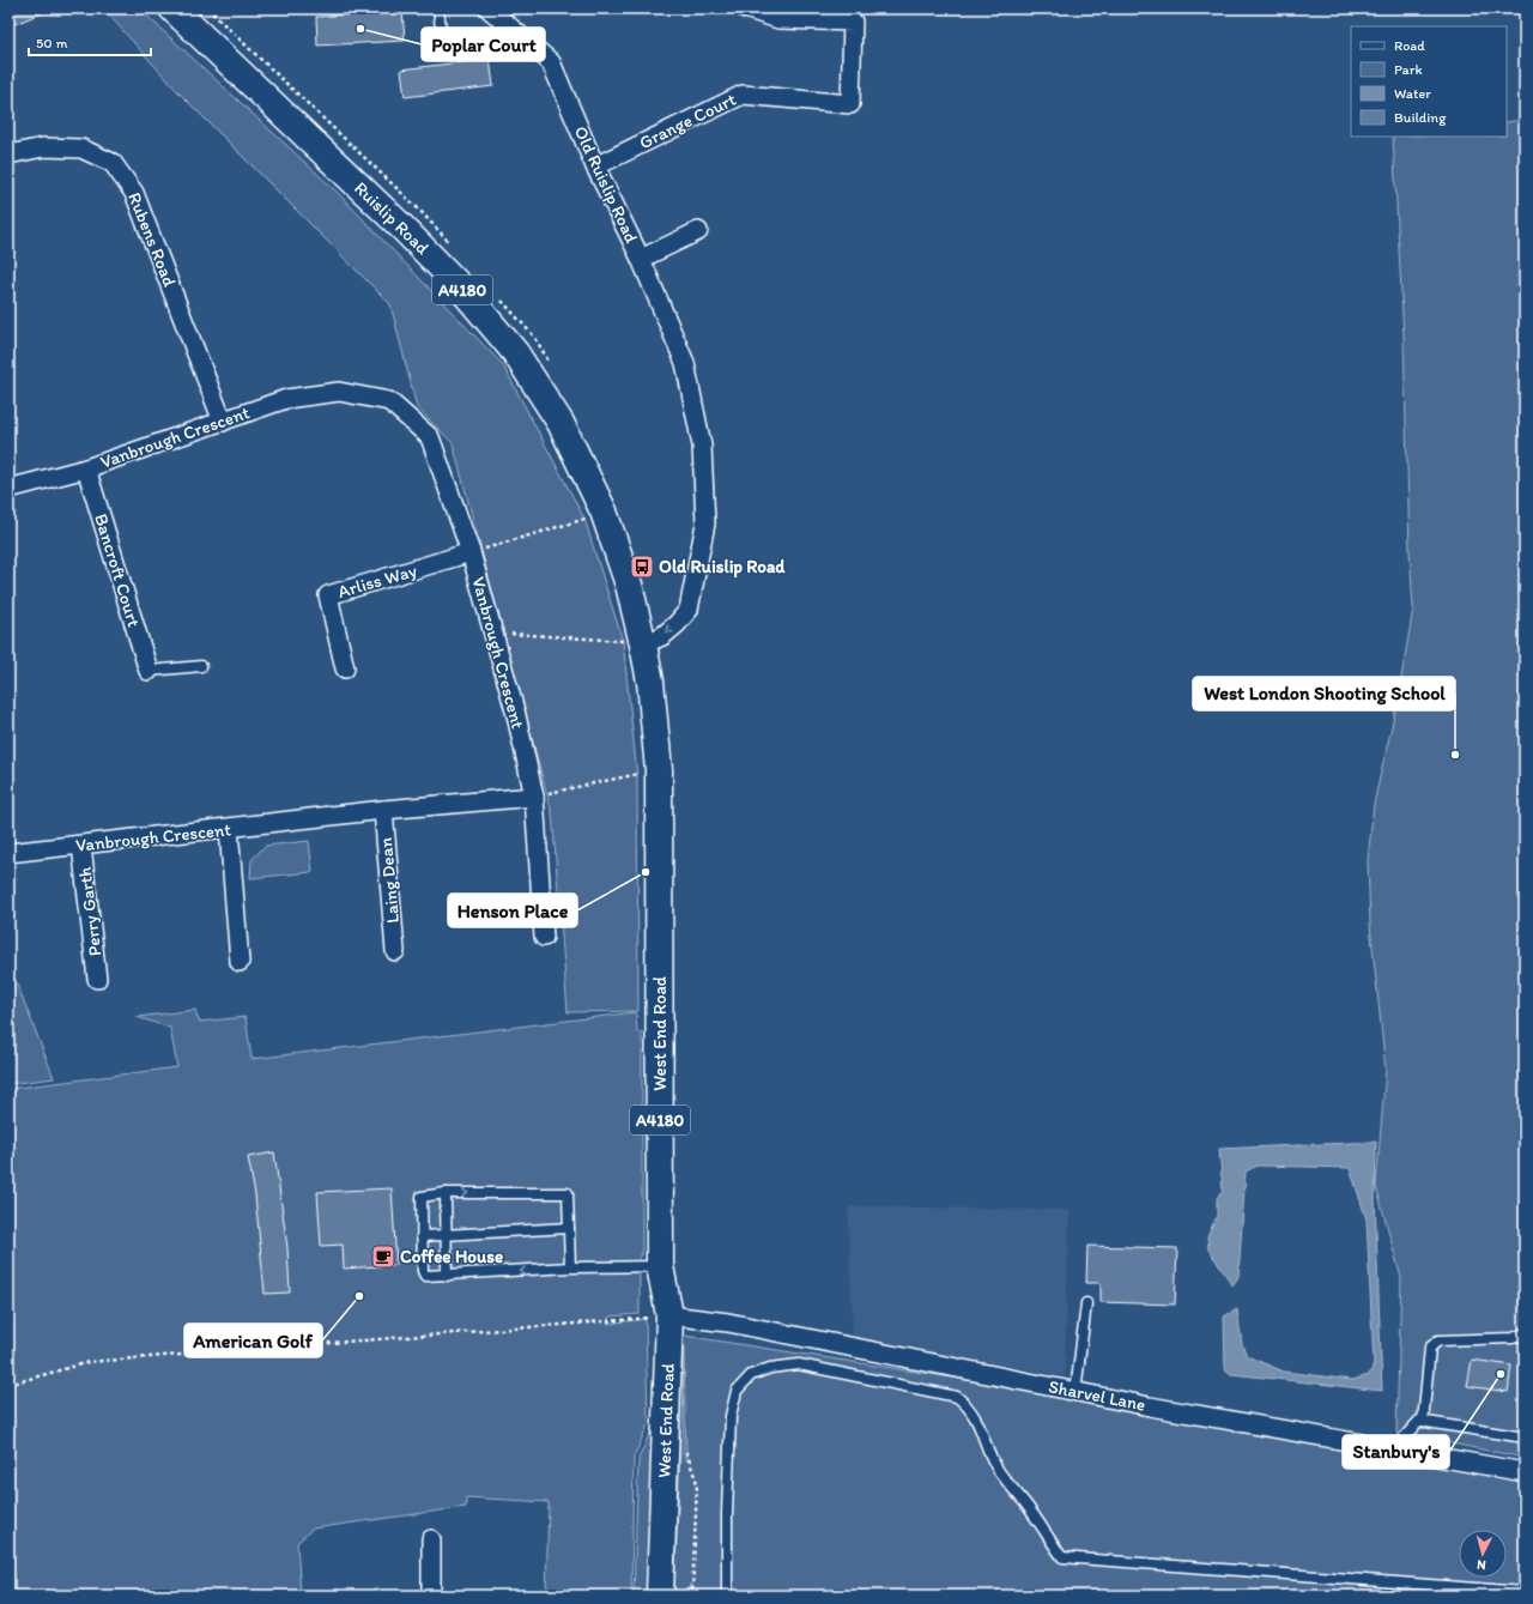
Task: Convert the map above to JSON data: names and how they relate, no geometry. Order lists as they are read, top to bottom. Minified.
{"streets":{"main road":["Ruislip Road","A4180","West End Road"],"street":["Grange Court","Old Ruislip Road","Rubens Road","Vanbrough Crescent","Bancroft Court","Arliss Way","Laing Dean","Perry Garth","Sharvel Lane"]},"crossings":[["Grange Court","Old Ruislip Road"],["Old Ruislip Road","Ruislip Road"],["Old Ruislip Road","West End Road"],["Ruislip Road","West End Road"],["Rubens Road","Vanbrough Crescent"],["Vanbrough Crescent","Bancroft Court"],["Vanbrough Crescent","Arliss Way"],["Vanbrough Crescent","Laing Dean"],["Vanbrough Crescent","Perry Garth"],["West End Road","Sharvel Lane"]],"one_way":["Old Ruislip Road"],"places":{"other":["Poplar Court","West London Shooting School","Henson Place","American Golf","Stanbury's"],"bus stop":["Old Ruislip Road"],"cafe":["Coffee House"]},"legend":["Road","Park","Water","Building"],"scale_bar":"50 m","north":"bottom"}
